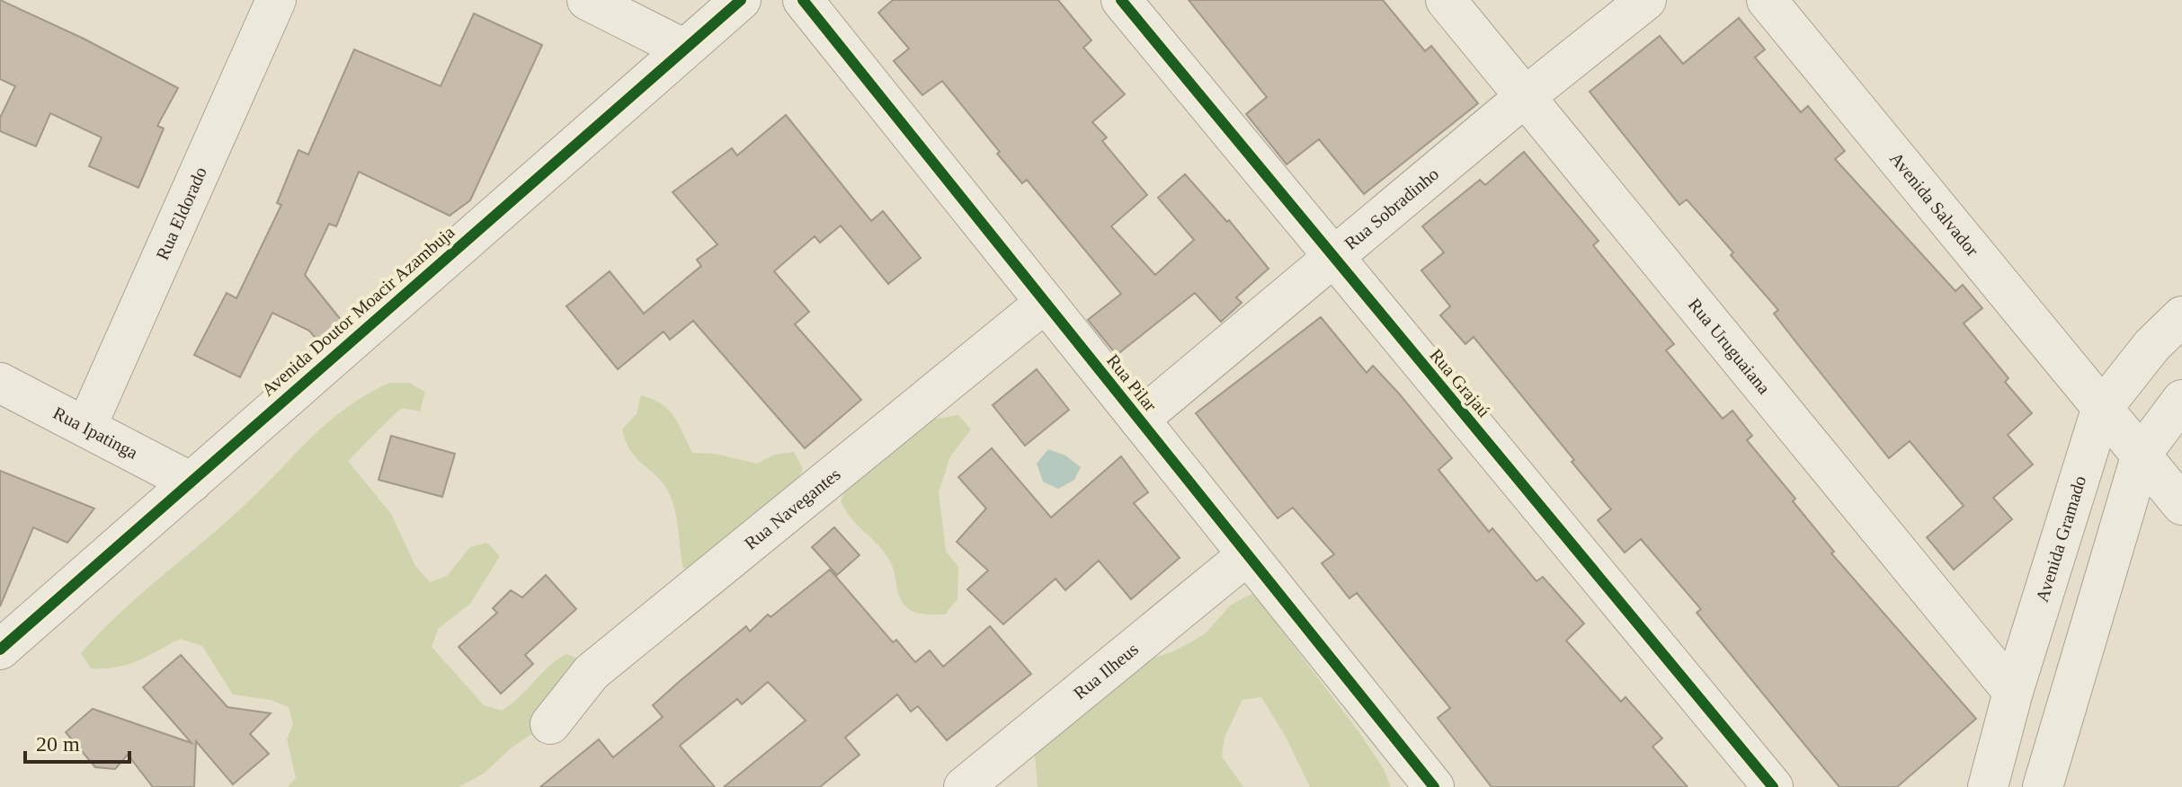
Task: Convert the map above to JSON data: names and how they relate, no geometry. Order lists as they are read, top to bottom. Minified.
{"streets":{"street":["Avenida Salvador","Rua Sobradinho","Rua Eldorado","Avenida Doutor Moacir Azambuja","Rua Uruguaiana","Rua Pilar","Rua Grajaú","Rua Ipatinga","Rua Navegantes","Avenida Gramado","Rua Ilheus"]},"crossings":[["Avenida Salvador","Avenida Gramado"],["Rua Sobradinho","Rua Uruguaiana"],["Rua Sobradinho","Rua Pilar"],["Rua Sobradinho","Rua Grajaú"],["Rua Eldorado","Rua Ipatinga"],["Avenida Doutor Moacir Azambuja","Rua Ipatinga"],["Rua Uruguaiana","Avenida Gramado"],["Rua Pilar","Rua Navegantes"],["Rua Pilar","Rua Ilheus"]],"scale_bar":"20 m"}
